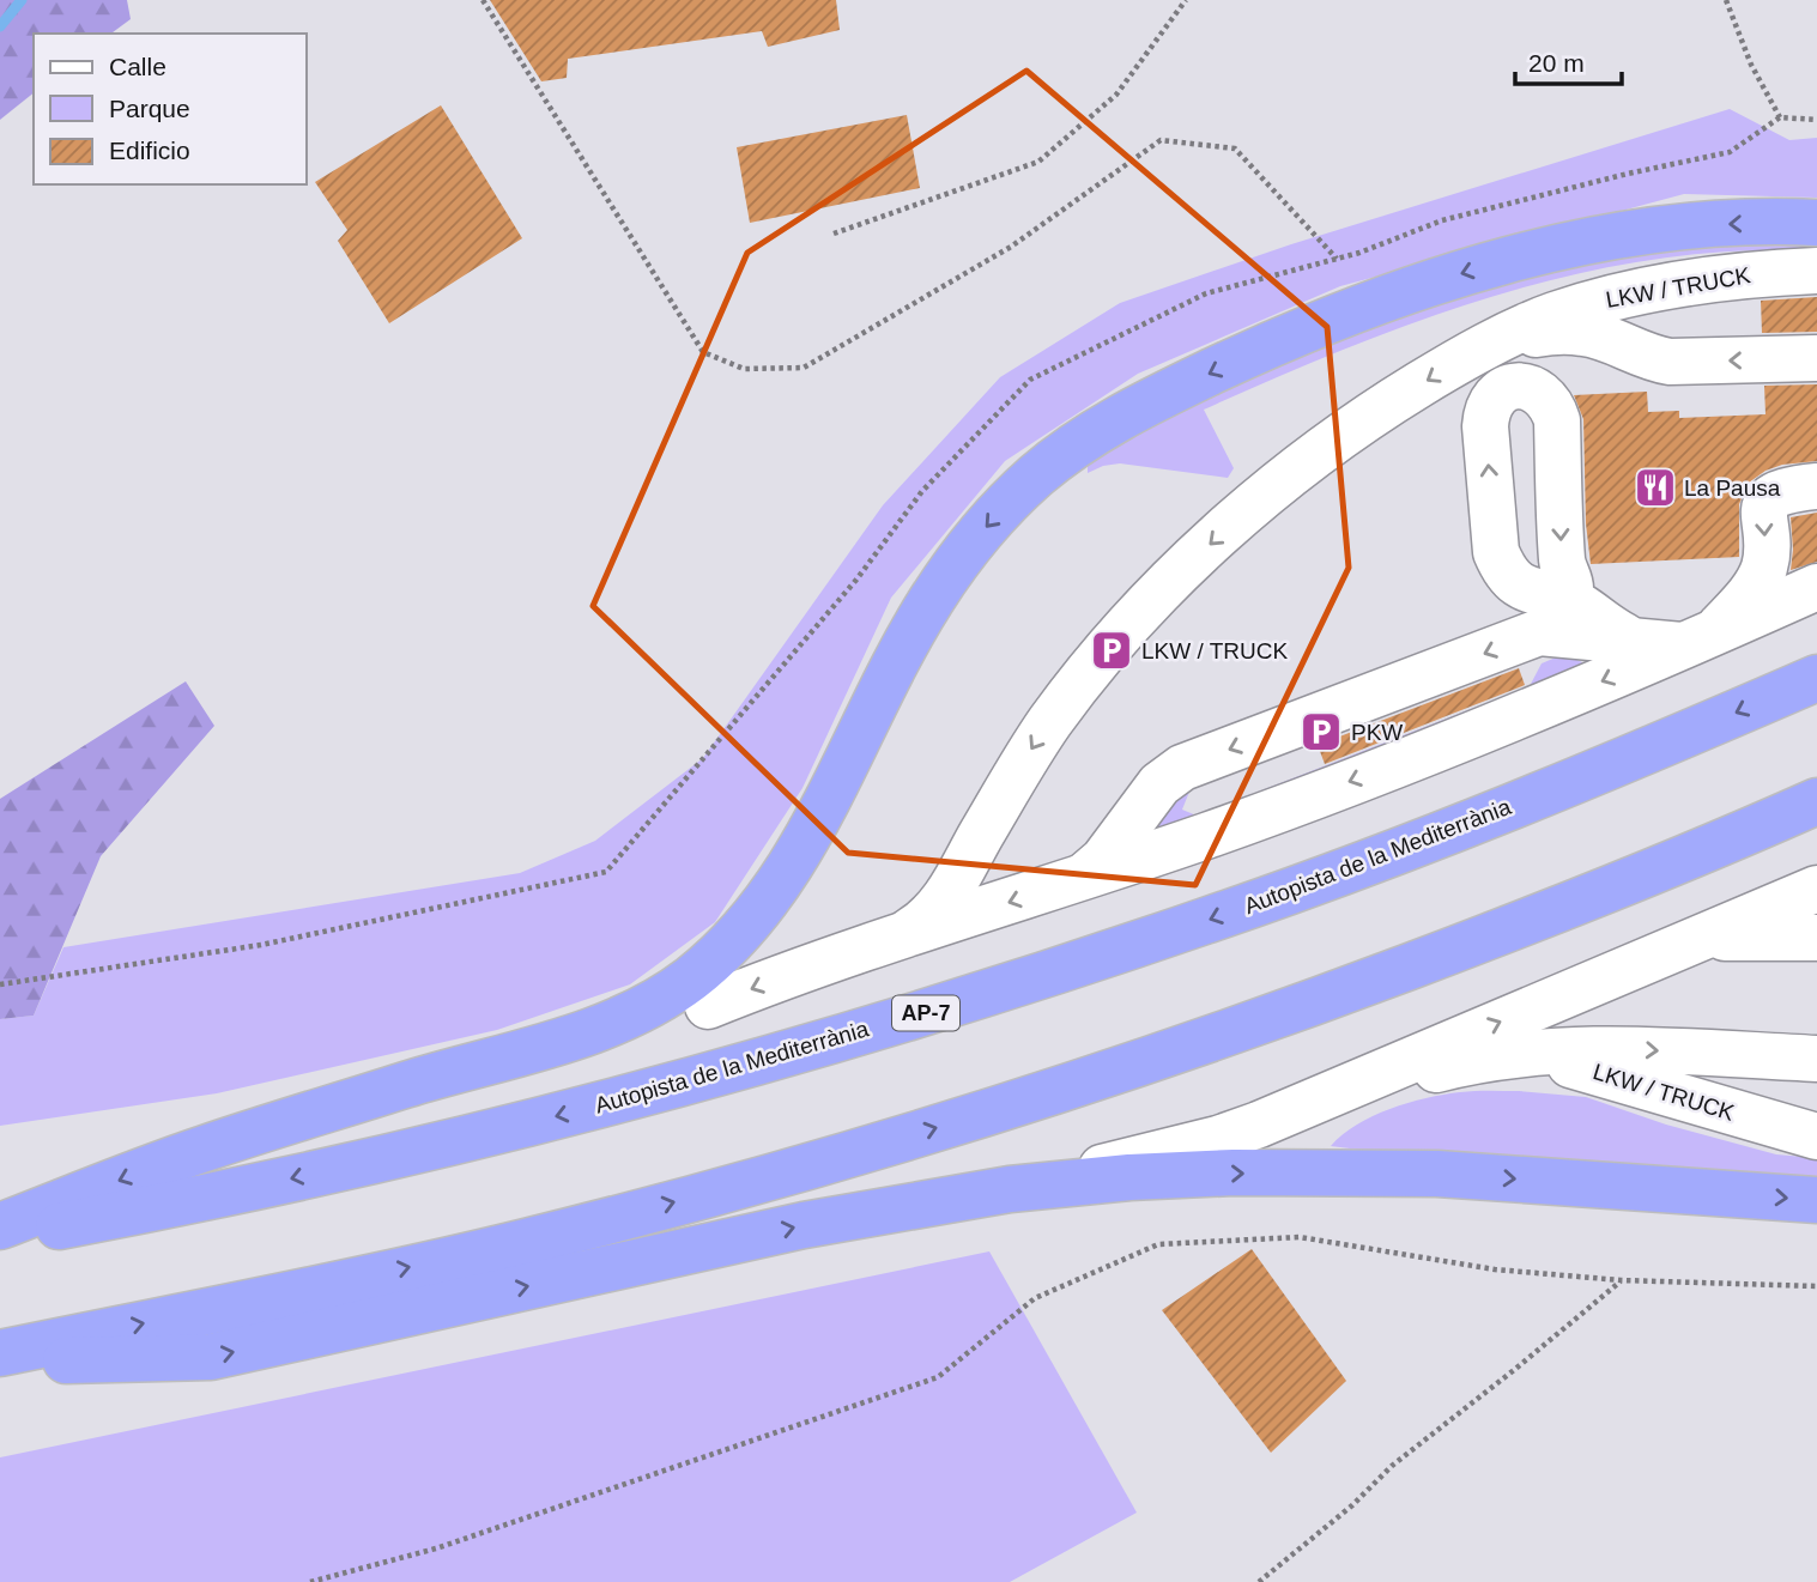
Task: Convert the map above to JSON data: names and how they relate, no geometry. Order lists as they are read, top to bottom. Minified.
{"streets":{"highway":["Autopista de la Mediterrània","AP-7"],"lane":["LKW / TRUCK"]},"places":{"restaurant":["La Pausa"],"parking":["LKW / TRUCK","PKW"]},"legend":["Calle","Parque","Edificio"],"scale_bar":"20 m"}
